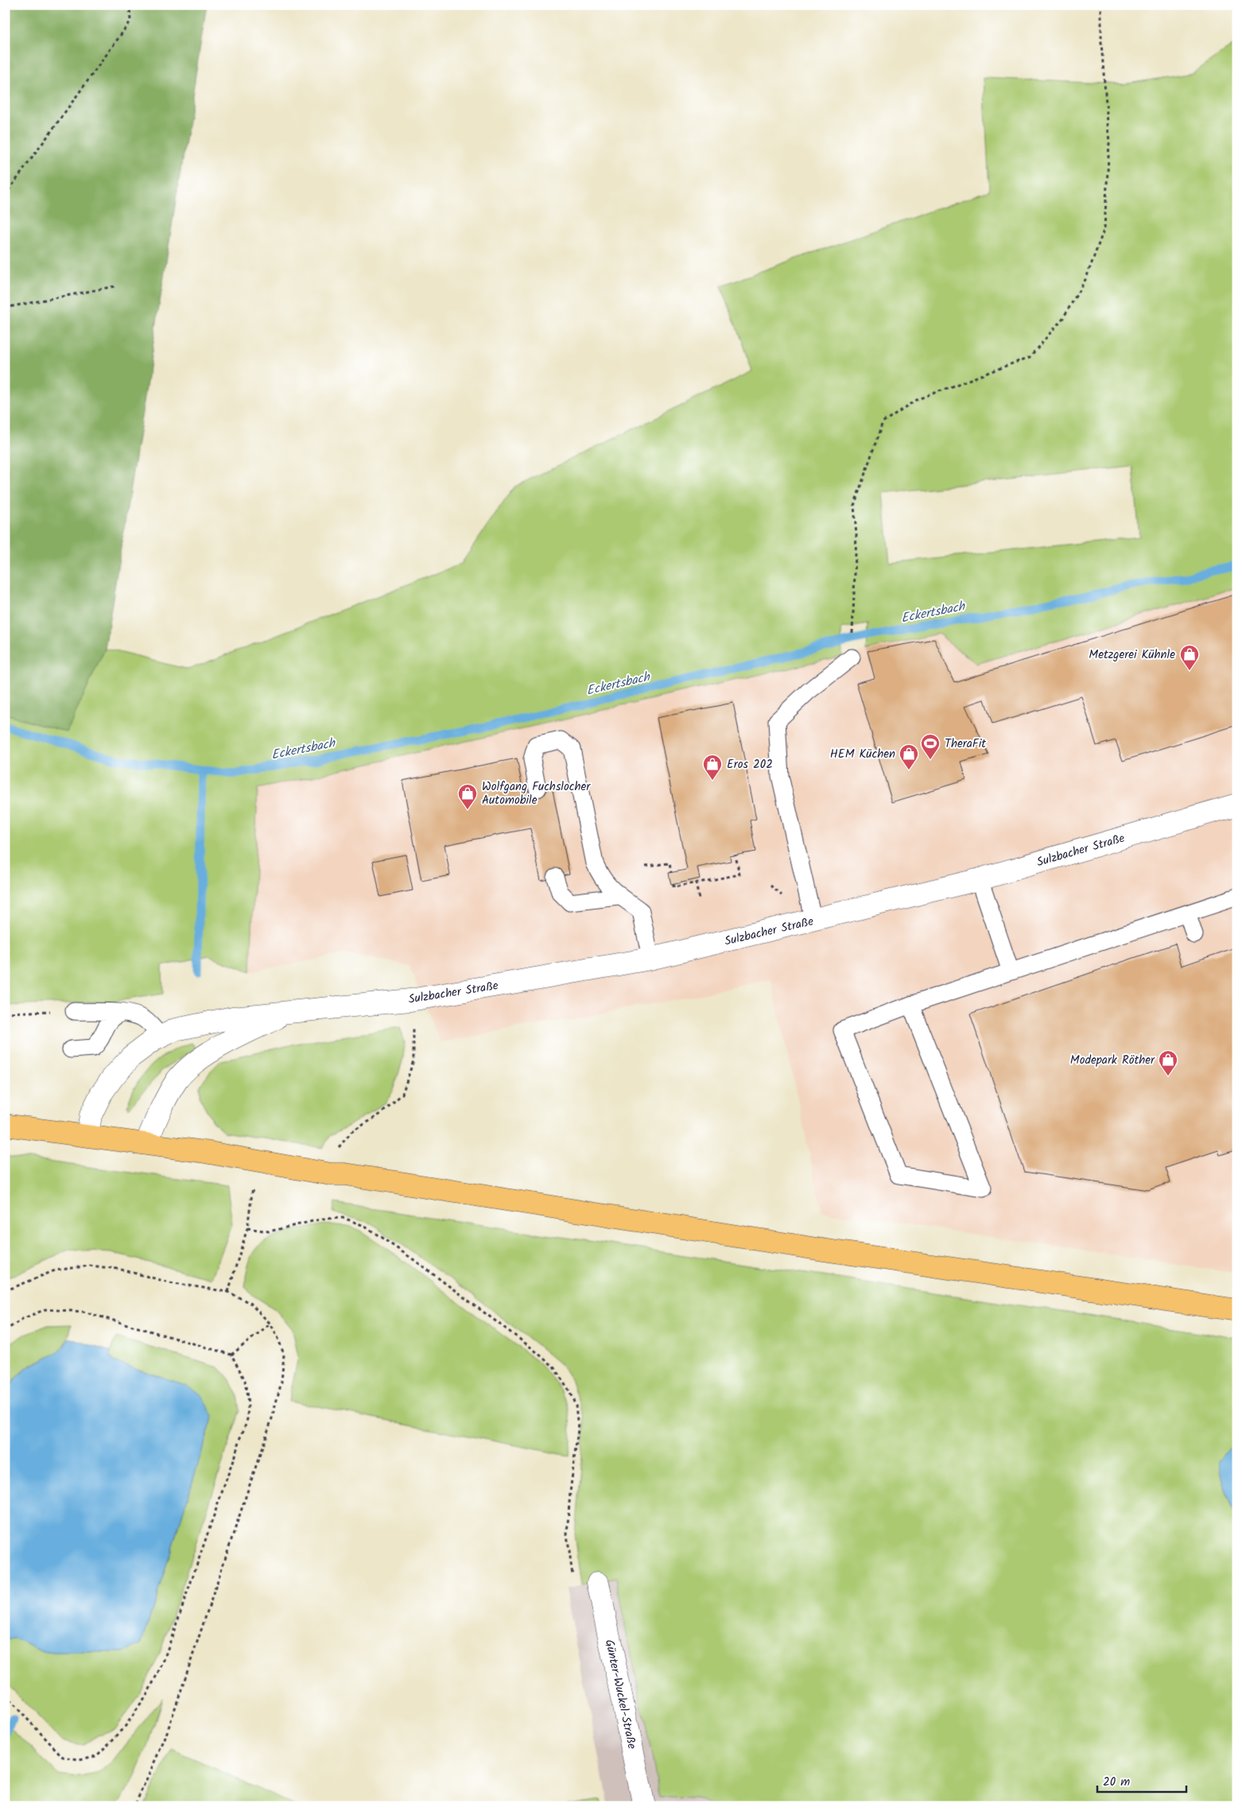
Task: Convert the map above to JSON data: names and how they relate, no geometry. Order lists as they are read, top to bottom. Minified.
{"streets":{"street":["Sulzbacher Straße","Günter-Wuckel-Straße"]},"water":["Eckertsbach"],"places":{"shop":["Metzgerei Kühnle","HEM Küchen","Eros 202","Wolfgang Fuchslocher Automobile","Modepark Röther"],"sports":["TheraFit"]},"scale_bar":"20 m"}
